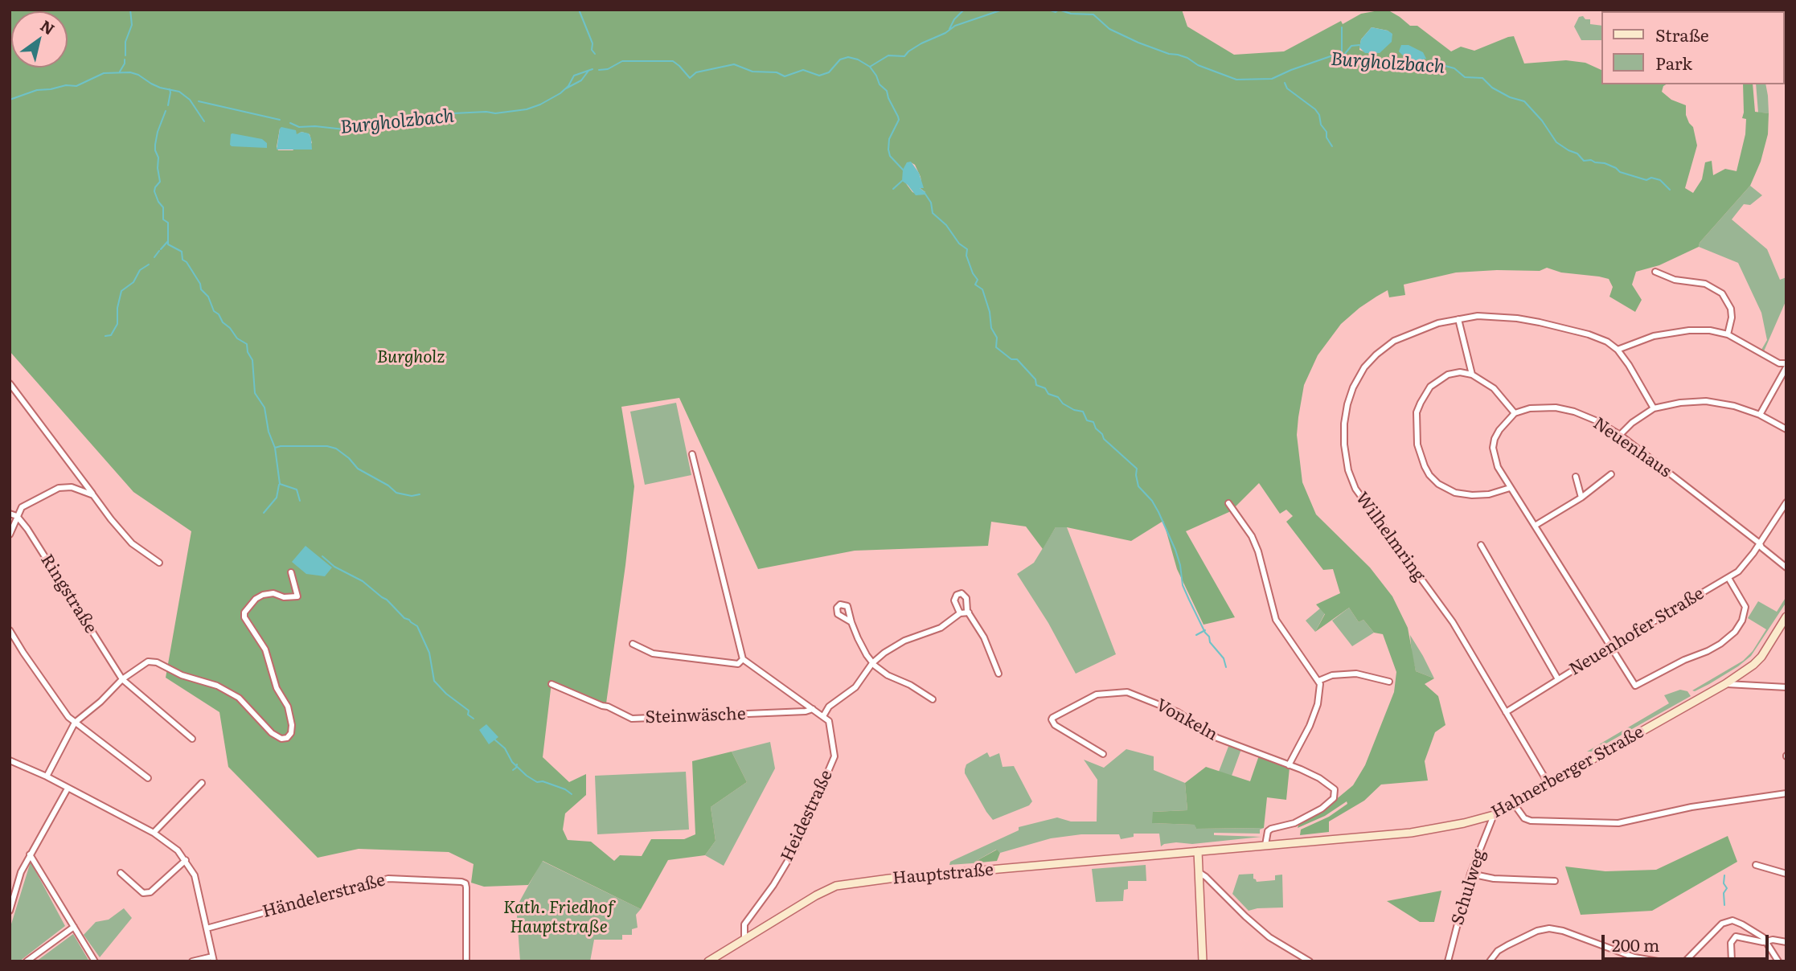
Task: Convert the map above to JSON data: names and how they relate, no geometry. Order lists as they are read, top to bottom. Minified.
{"streets":{"main road":["Hahnerberger Straße","Hauptstraße"],"street":["Neuenhaus","Wilhelmring","Ringstraße","Neuenhofer Straße","Steinwäsche","Vonkeln","Heidestraße","Schulweg","Händelerstraße"]},"crossings":[["Neuenhaus","Neuenhofer Straße"],["Wilhelmring","Neuenhofer Straße"],["Wilhelmring","Hahnerberger Straße"],["Vonkeln","Hahnerberger Straße"],["Hahnerberger Straße","Hauptstraße"],["Hahnerberger Straße","Schulweg"],["Heidestraße","Hauptstraße"]],"water":["Burgholzbach"],"parks":["Burgholz","Kath. Friedhof Hauptstraße"],"legend":["Straße","Park"],"scale_bar":"200 m","north":"top right"}
